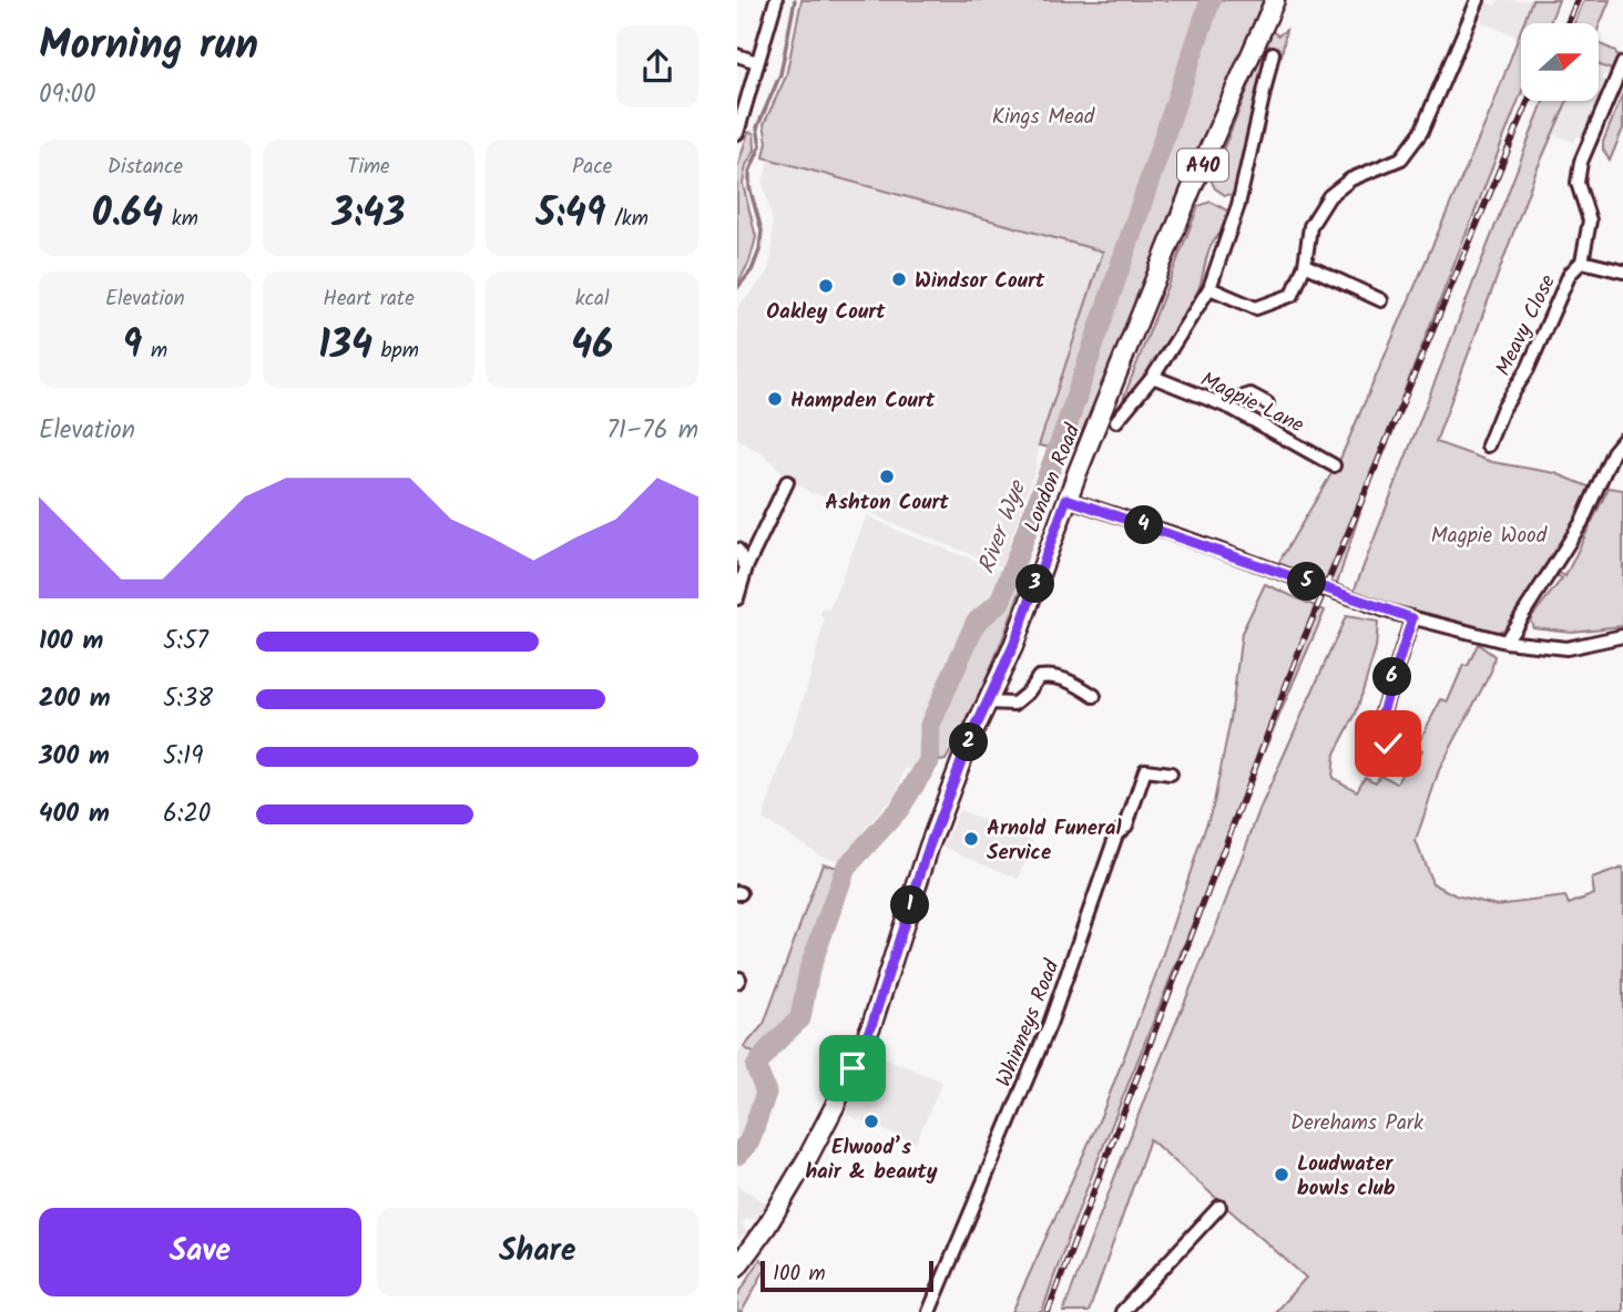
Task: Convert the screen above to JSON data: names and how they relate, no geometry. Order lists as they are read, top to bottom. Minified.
{"streets":{"main road":["A40","London Road"],"street":["Meavy Close","Magpie Lane","Whinneys Road"]},"water":["River Wye"],"parks":["Kings Mead","Magpie Wood","Derehams Park"],"places":["Windsor Court","Oakley Court","Hampden Court","Ashton Court","Arnold Funeral Service","Elwood’s hair & beauty","Loudwater bowls club"],"scale_bar":"100 m","north":"right","page":{"heading":["Morning run","09:00"],"stats":[["Distance","0.64 km"],["Time","3:43"],["Pace","5:49 /km"],["Elevation","9 m"],["Heart rate","134 bpm"],["kcal","46"]],"chart":["Elevation","71–76 m"],"pins":["4","5","3","6","2","1"],"list":[{"name":"100 m","note":"5:57"},{"name":"200 m","note":"5:38"},{"name":"300 m","note":"5:19"},{"name":"400 m","note":"6:20"}],"buttons":["Save","Share"],"scale":"100 m"}}
